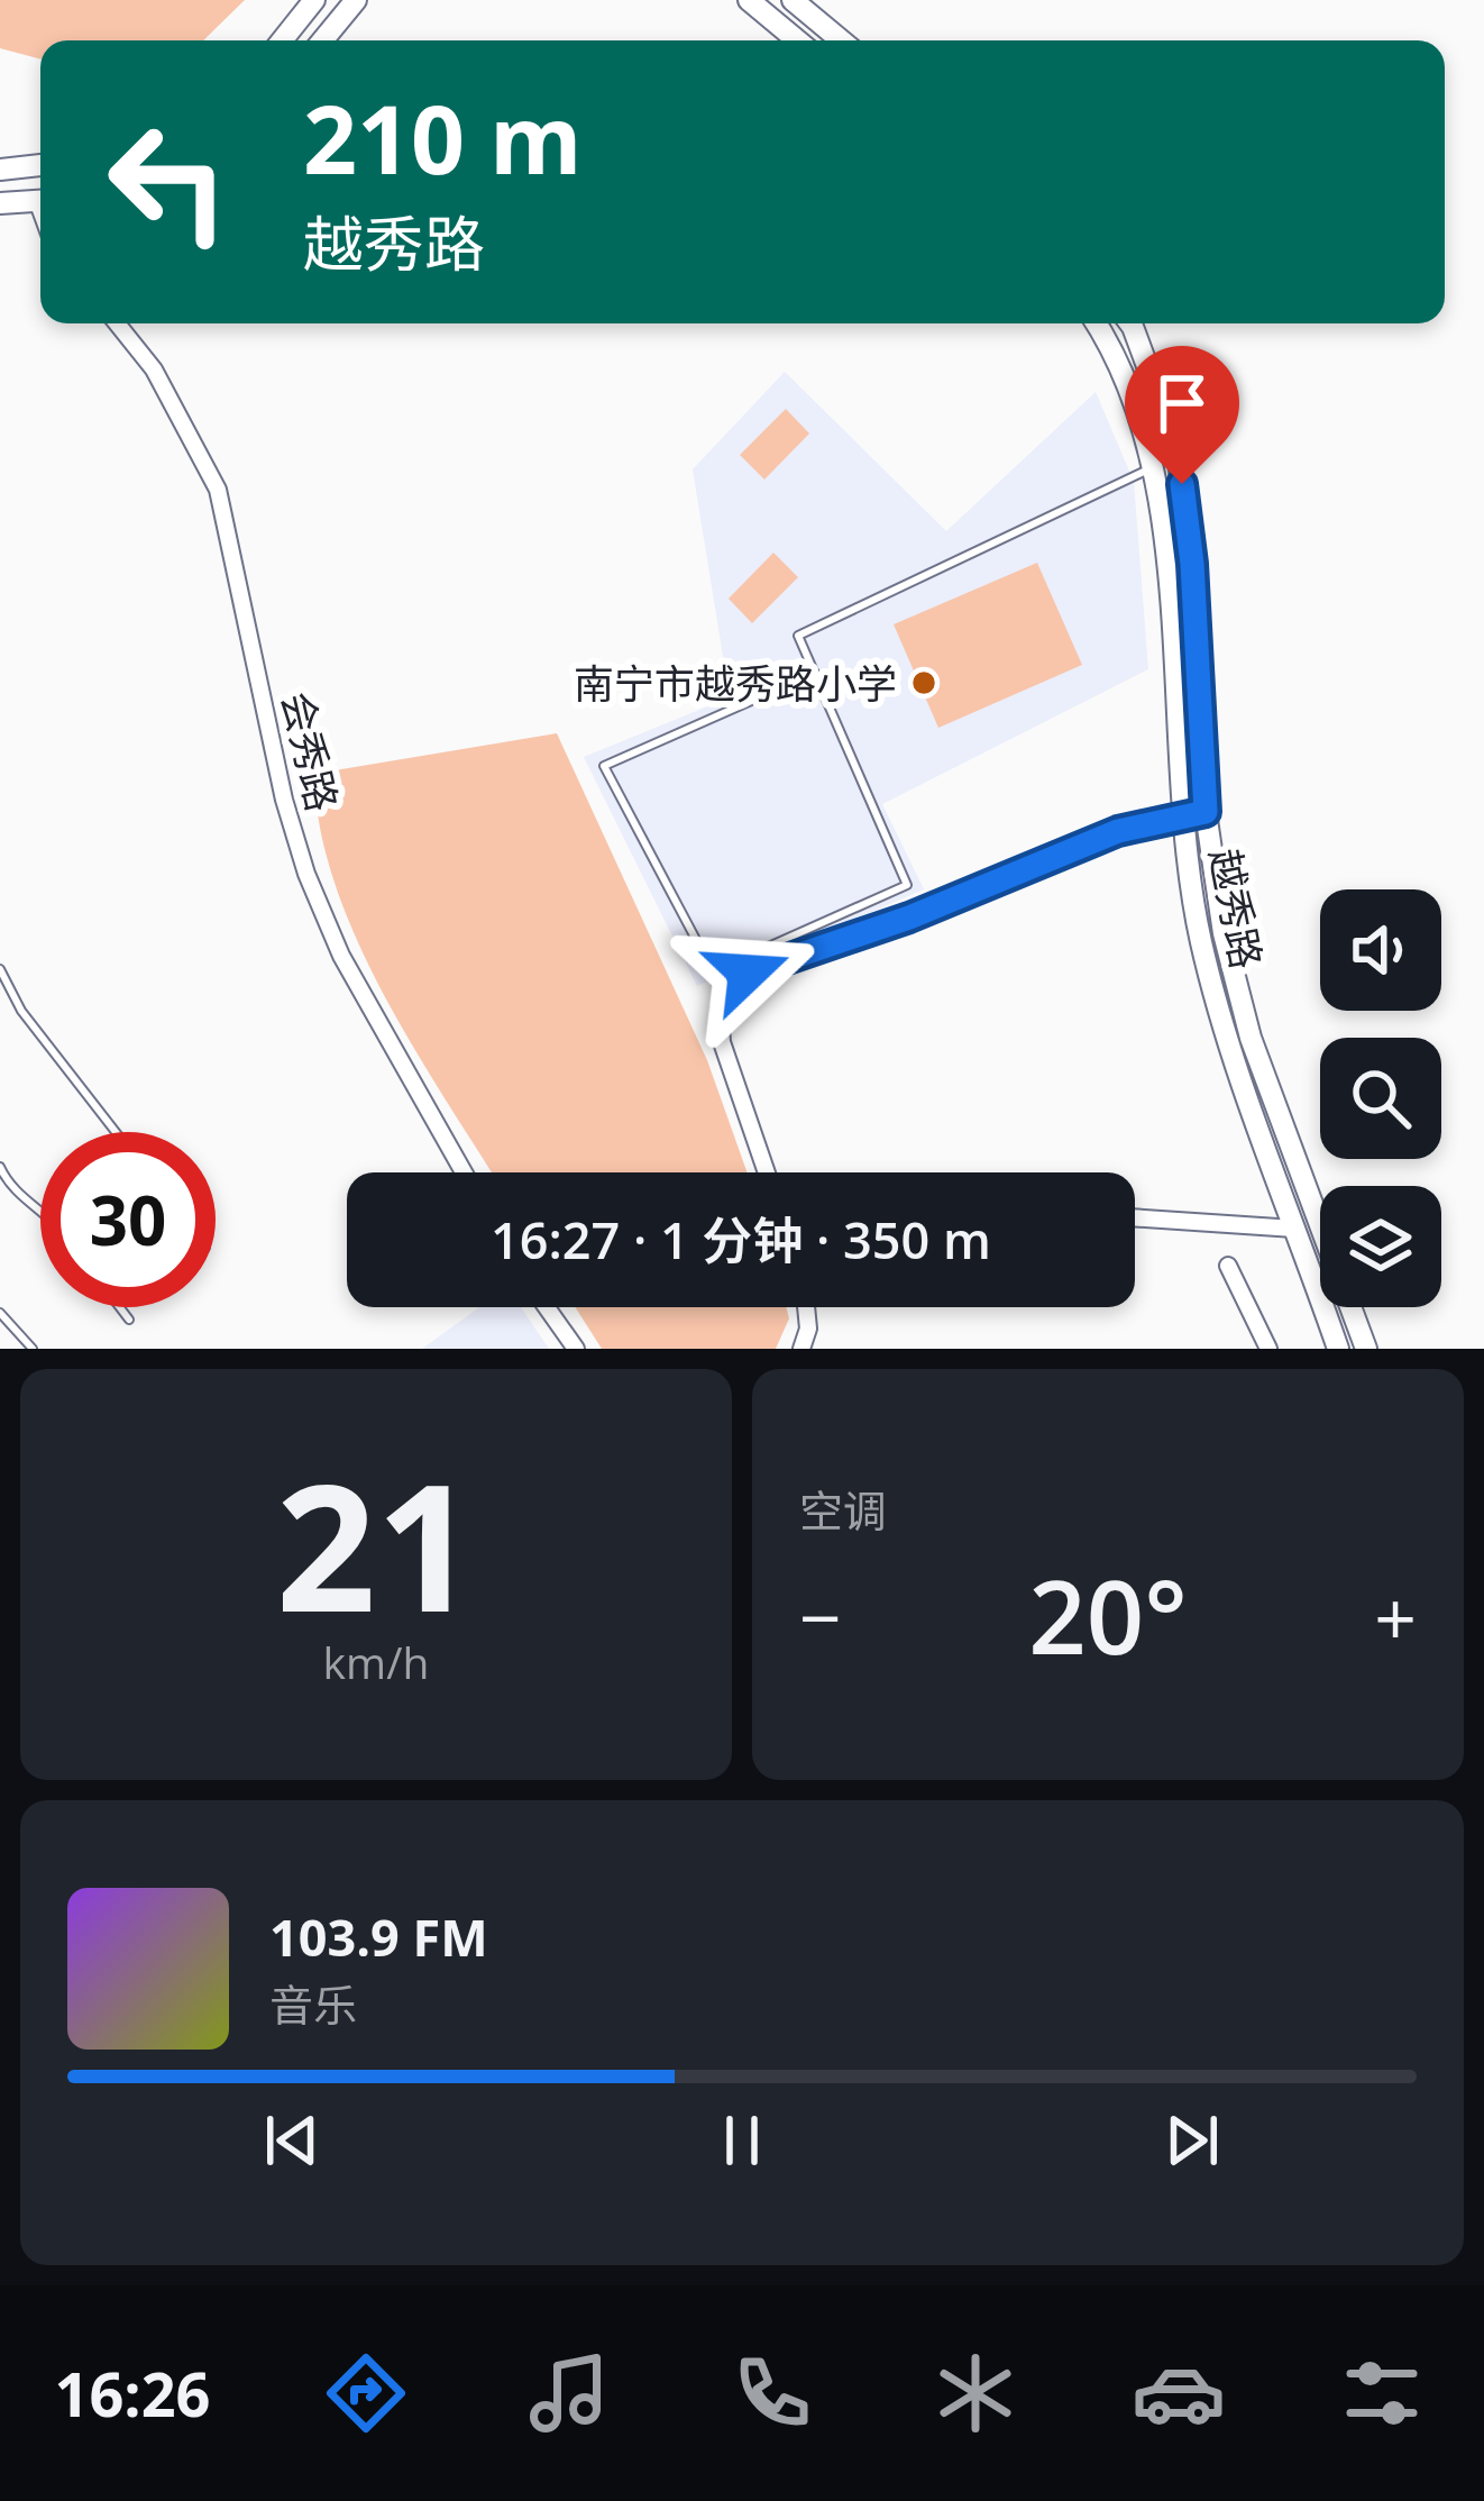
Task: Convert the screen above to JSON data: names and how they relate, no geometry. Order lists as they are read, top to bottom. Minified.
{"streets":{"main road":["越秀路"],"street":["会秀路"]},"places":["南宁市越秀路小学"],"page":{"turn":["210 m","越秀路"],"limit":"30","trip":"16:27 · 1 分钟 · 350 m","tile":[["21","km/h"],"空调"],"heat":["−","20°","+"],"song":["103.9 FM","音乐"],"tabs":"16:26"}}
